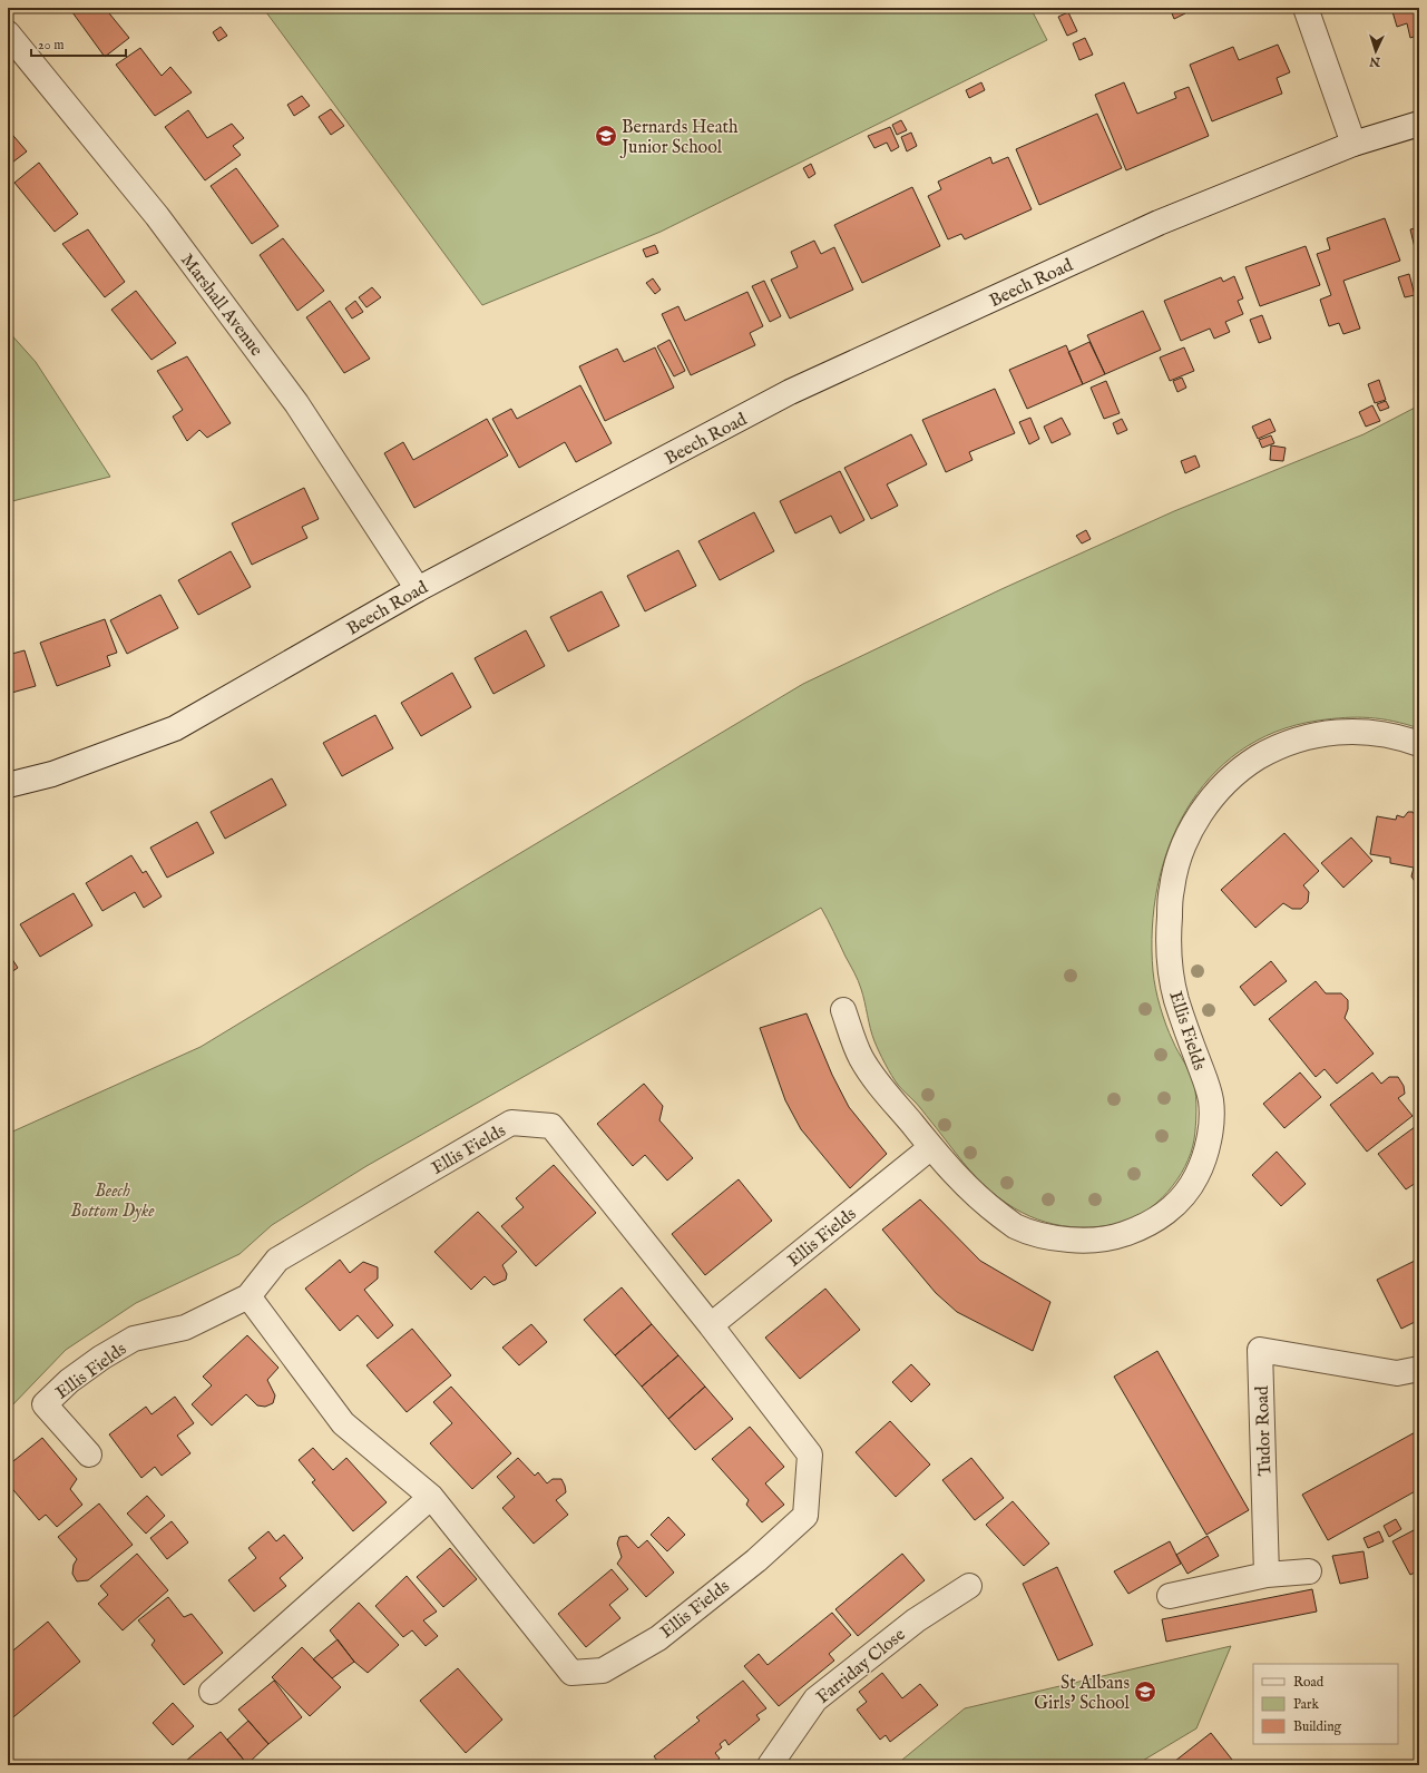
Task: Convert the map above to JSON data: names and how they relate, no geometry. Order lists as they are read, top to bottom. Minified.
{"streets":{"street":["Beech Road","Marshall Avenue","Ellis Fields","Tudor Road","Farriday Close"]},"crossings":[["Beech Road","Marshall Avenue"]],"parks":["Beech Bottom Dyke"],"places":{"school or university":["Bernards Heath Junior School","St Albans Girls' School"]},"legend":["Road","Park","Building"],"scale_bar":"20 m","north":"bottom"}
